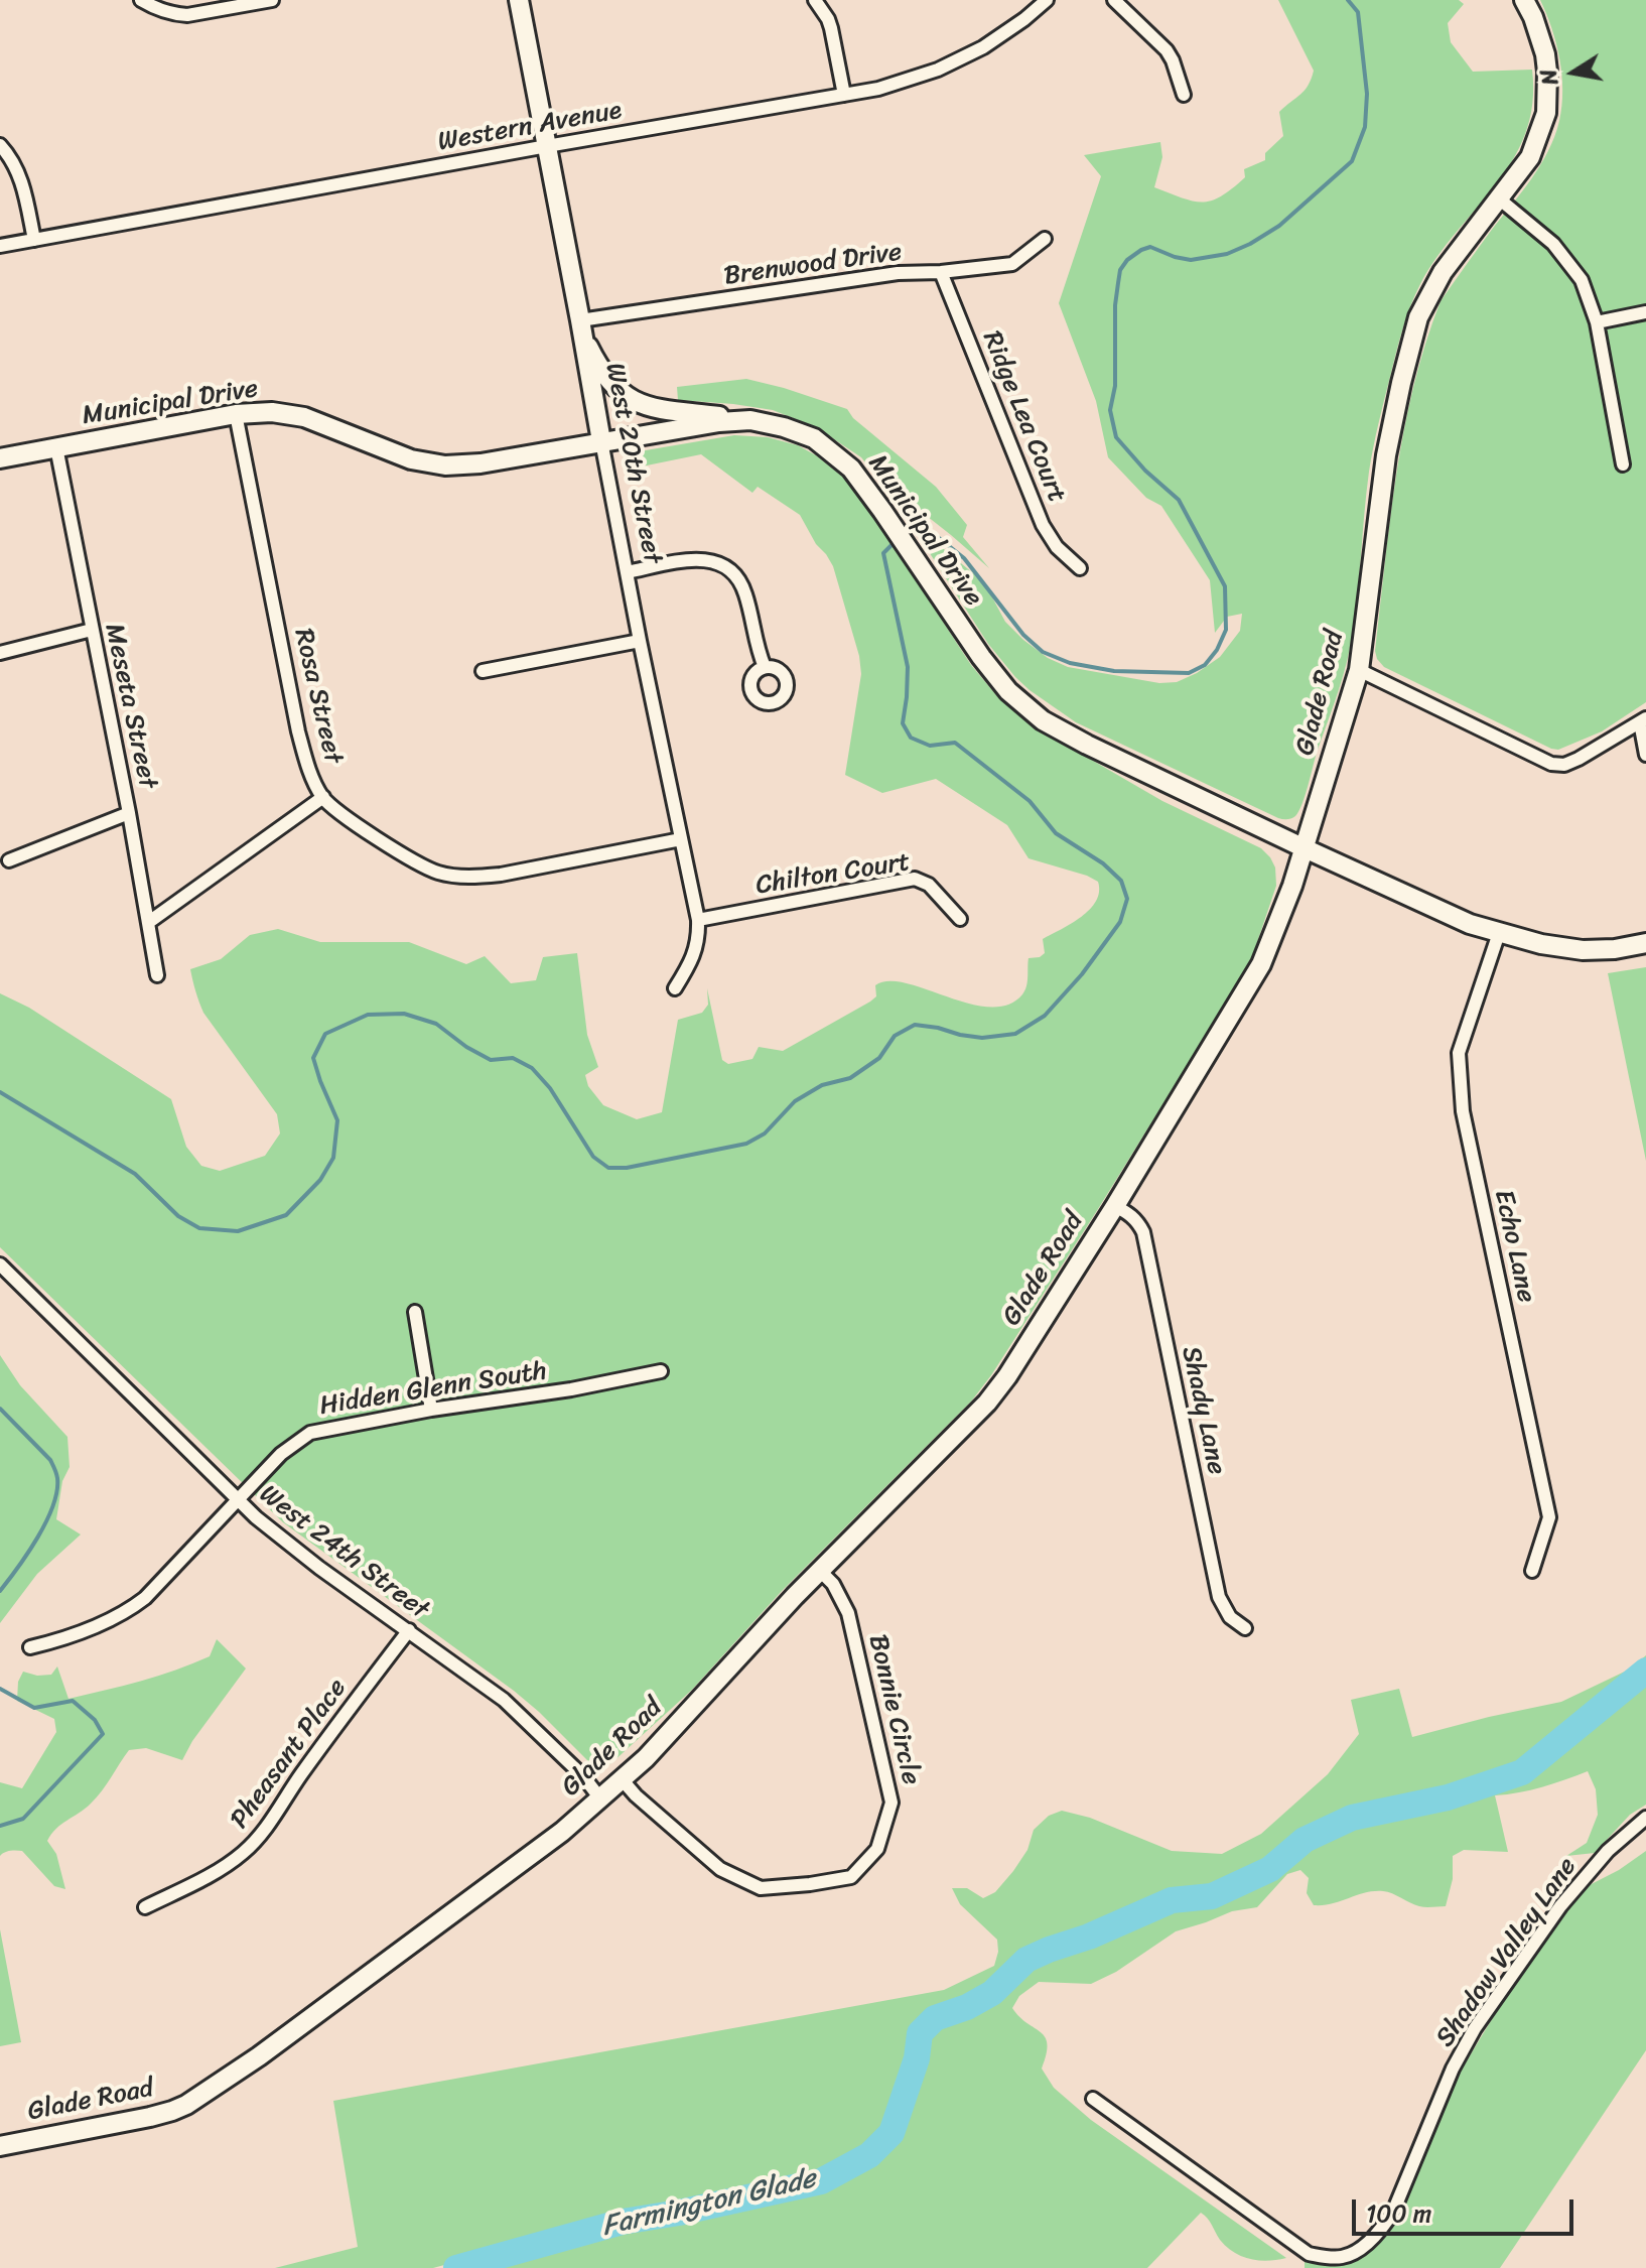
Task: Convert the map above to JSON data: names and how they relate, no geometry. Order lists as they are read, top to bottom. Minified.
{"streets":{"street":["Western Avenue","Brenwood Drive","Municipal Drive","Ridge Lea Court","West 20th Street","Glade Road","Rosa Street","Meseta Street","Chilton Court","Echo Lane","Hidden Glenn South","Shady Lane","West 24th Street","Bonnie Circle","Pheasant Place","Shadow Valley Lane"]},"crossings":[["Western Avenue","West 20th Street"],["Brenwood Drive","Ridge Lea Court"],["Brenwood Drive","West 20th Street"],["Municipal Drive","West 20th Street"],["Municipal Drive","Glade Road"],["Municipal Drive","Rosa Street"],["Municipal Drive","Meseta Street"],["Municipal Drive","Echo Lane"],["West 20th Street","Rosa Street"],["West 20th Street","Chilton Court"],["Glade Road","Shady Lane"],["Glade Road","West 24th Street"],["Glade Road","Bonnie Circle"],["Hidden Glenn South","West 24th Street"],["West 24th Street","Pheasant Place"]],"water":["Farmington Glade"],"scale_bar":"100 m","north":"left"}
